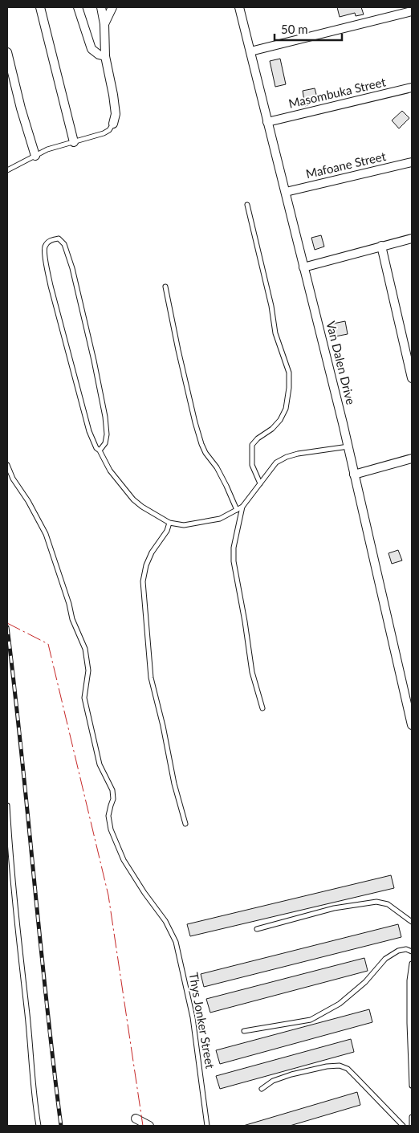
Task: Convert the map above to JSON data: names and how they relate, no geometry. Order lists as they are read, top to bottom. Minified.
{"streets":{"street":["Masombuka Street","Mafoane Street","Van Dalen Drive"],"lane":["Thys Jonker Street"]},"crossings":[["Masombuka Street","Van Dalen Drive"],["Mafoane Street","Van Dalen Drive"]],"scale_bar":"50 m"}
